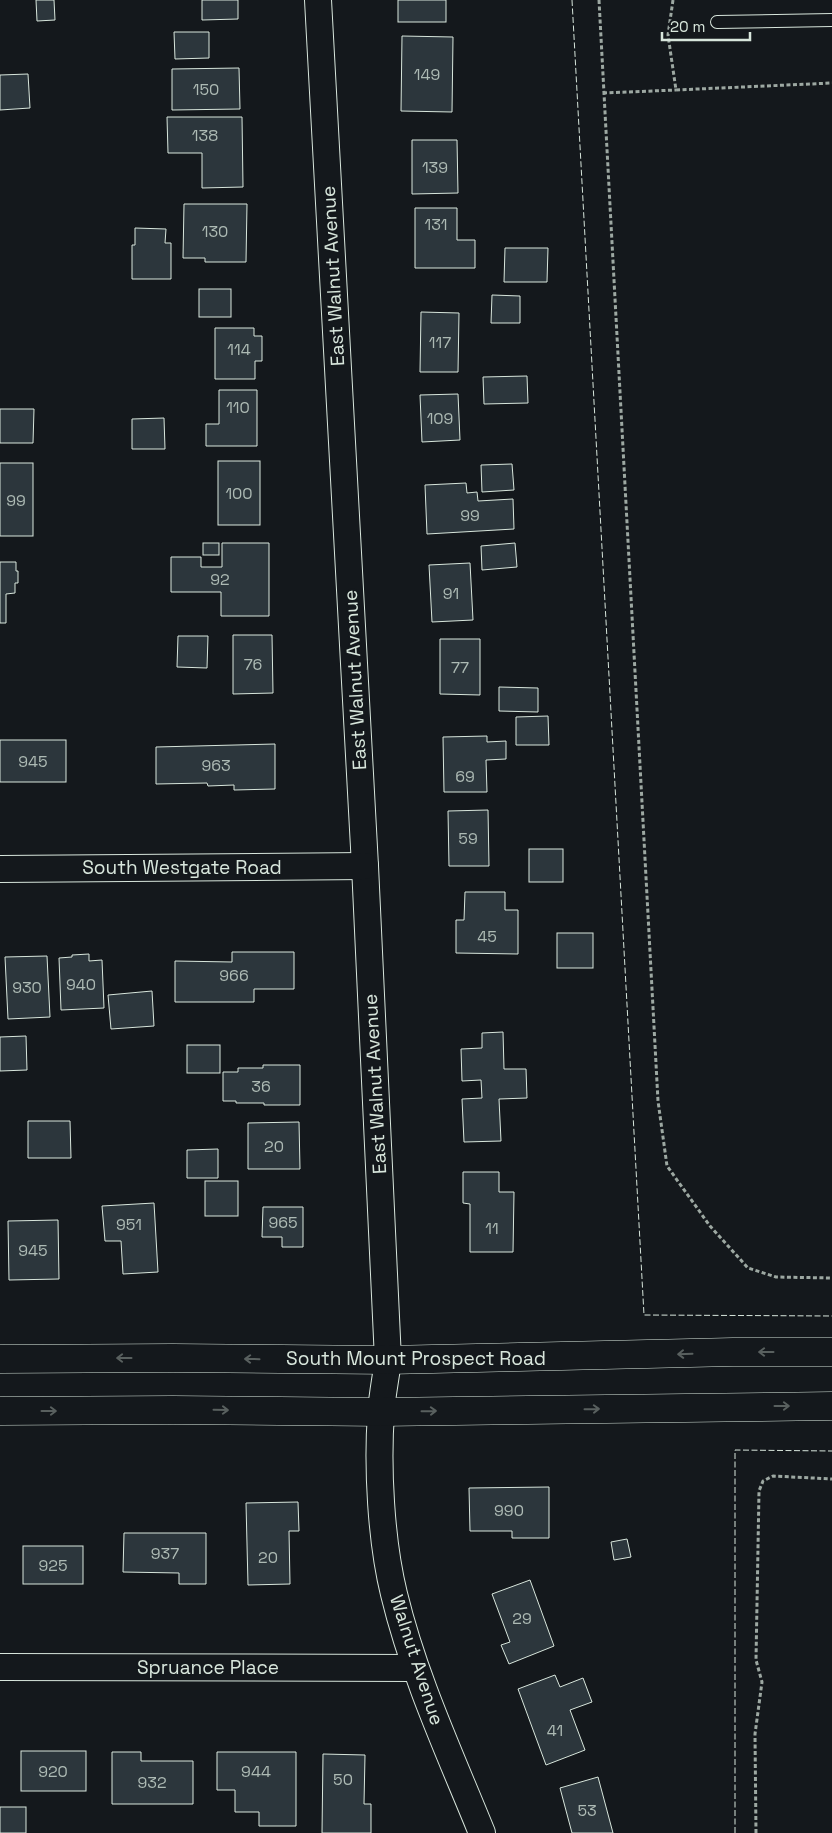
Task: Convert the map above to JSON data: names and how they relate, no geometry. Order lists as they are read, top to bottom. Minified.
{"streets":{"main road":["South Mount Prospect Road"],"street":["East Walnut Avenue","South Westgate Road","Walnut Avenue","Spruance Place"]},"crossings":[["East Walnut Avenue","South Westgate Road"],["East Walnut Avenue","South Mount Prospect Road"],["East Walnut Avenue","Walnut Avenue"],["South Mount Prospect Road","Walnut Avenue"],["Walnut Avenue","Spruance Place"]],"house_numbers":["149","150","138","139","131","130","117","114","110","109","100","99","99","92","91","76","77","945","963","69","59","45","966","940","930","36","20","965","951","11","945","990","937","20","925","29","41","920","944","50","932","53"],"scale_bar":"20 m"}
